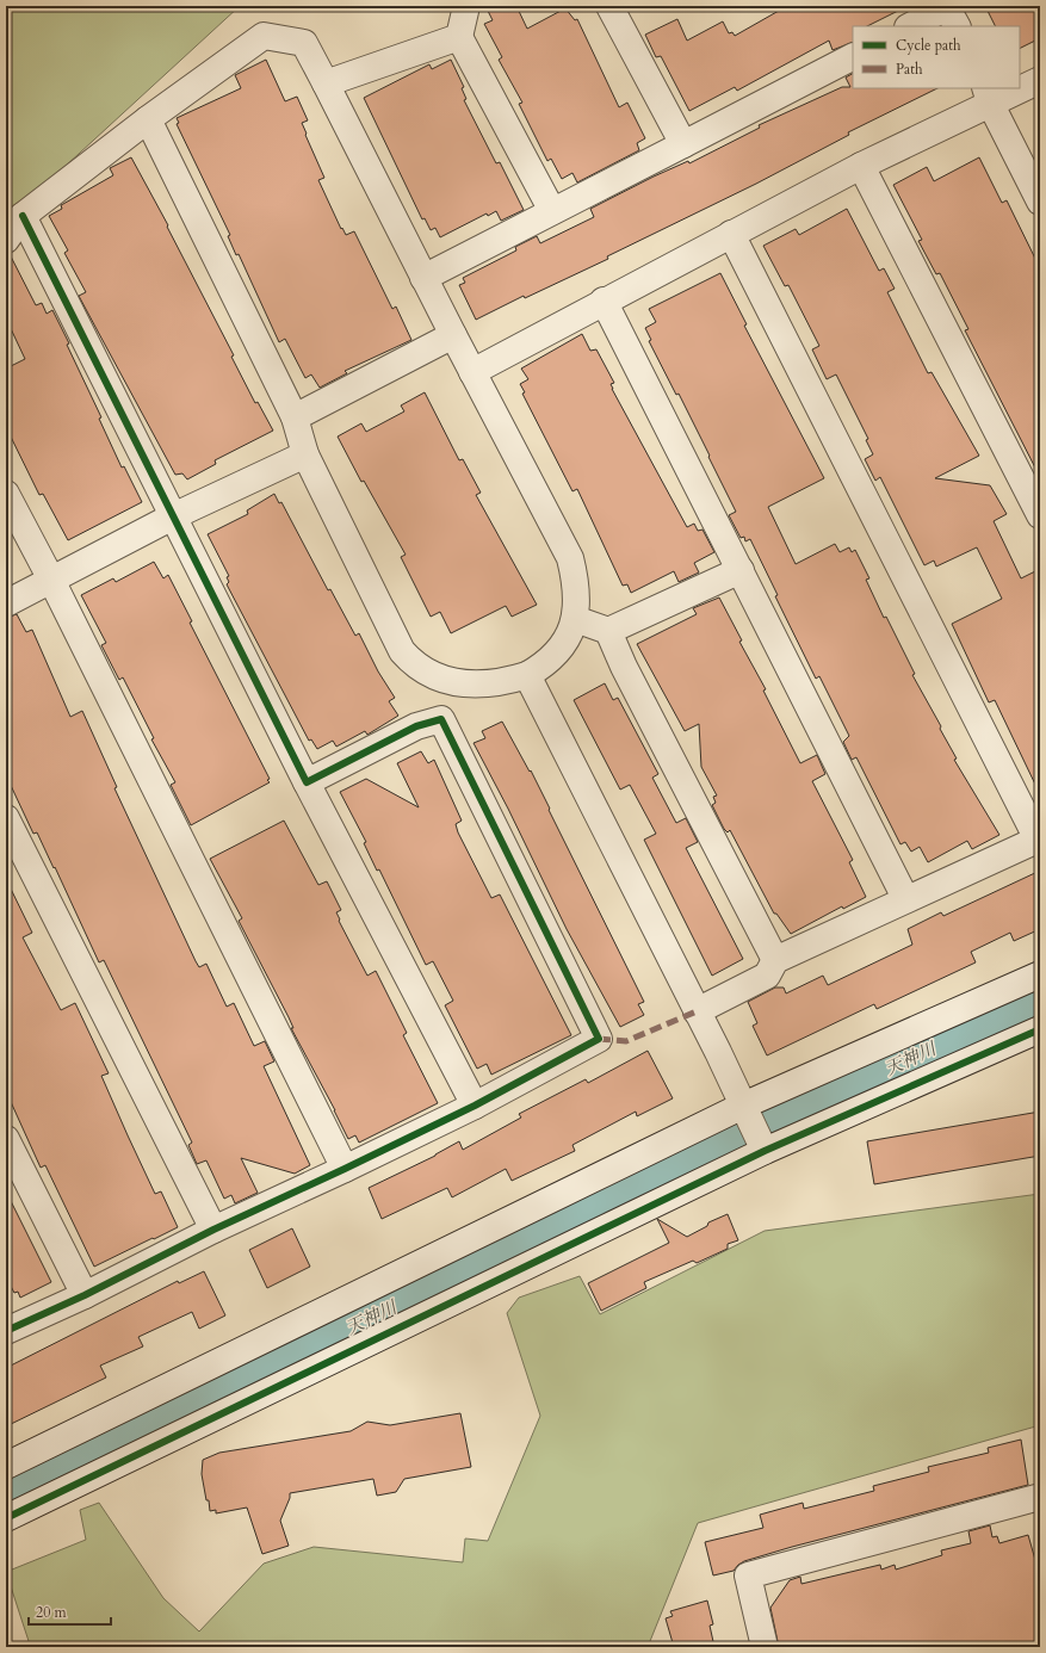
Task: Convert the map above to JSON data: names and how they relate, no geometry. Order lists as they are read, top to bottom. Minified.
{"water":["天神川"],"legend":["Cycle path","Path"],"scale_bar":"20 m"}
